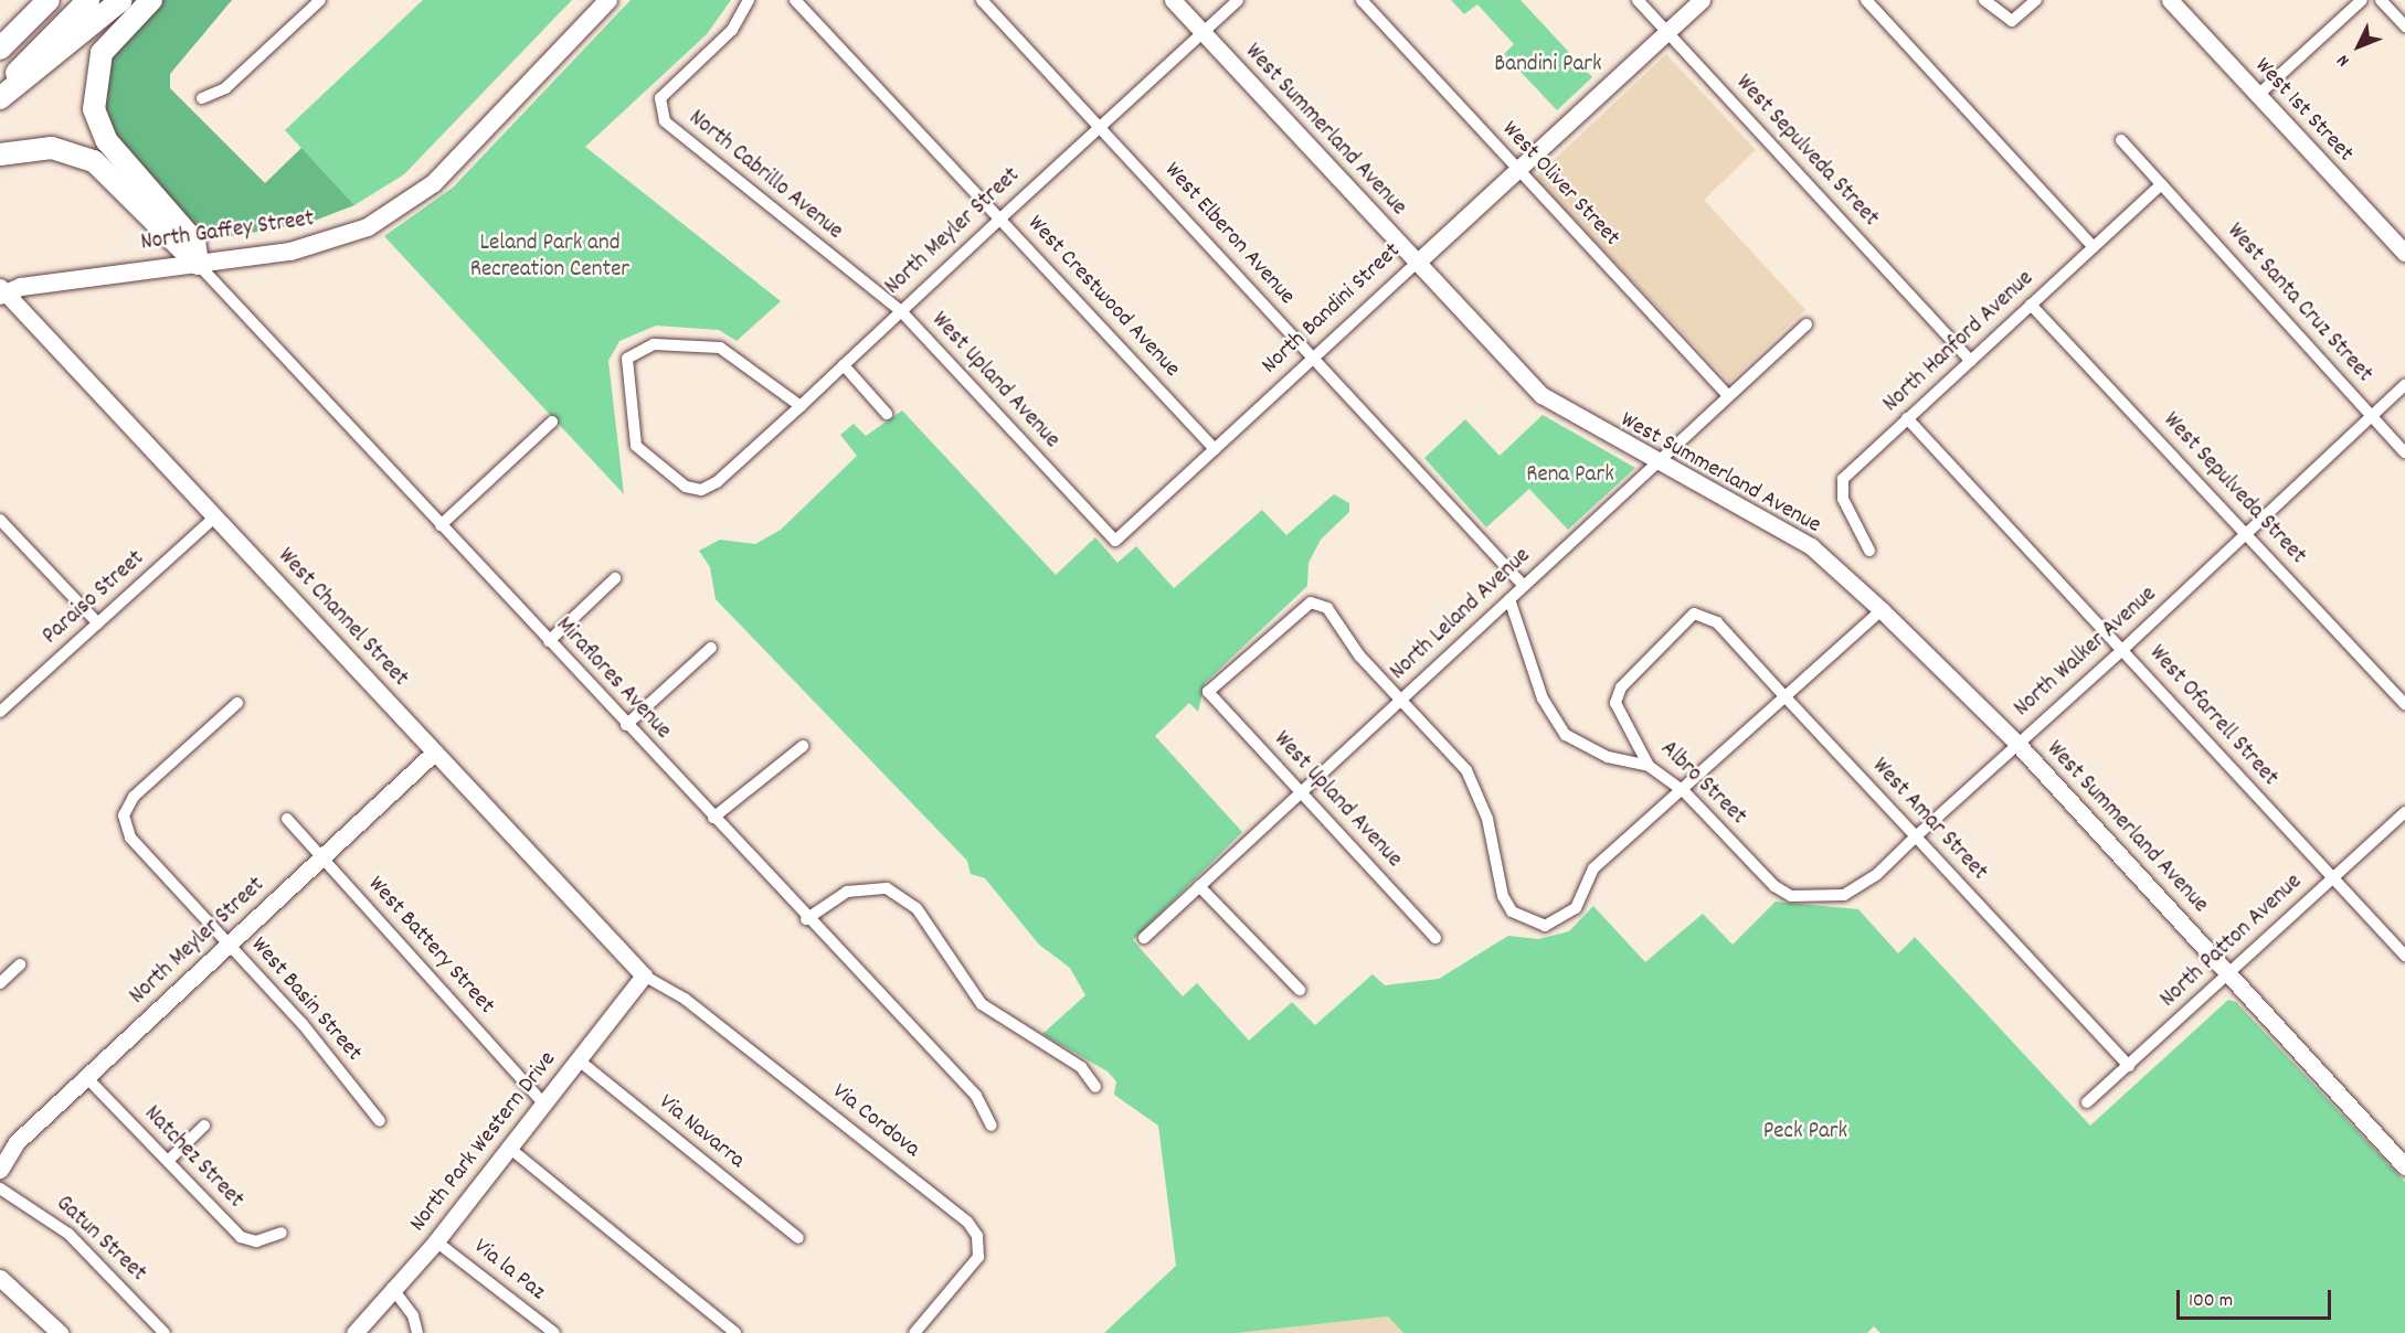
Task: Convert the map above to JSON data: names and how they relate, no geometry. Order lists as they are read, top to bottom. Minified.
{"streets":{"main road":["North Gaffey Street"],"street":["West 1st Street","West Summerland Avenue","West Sepulveda Street","North Cabrillo Avenue","West Oliver Street","North Meyler Street","West Elberon Avenue","West Crestwood Avenue","West Santa Cruz Street","North Bandini Street","North Hanford Avenue","West Upland Avenue","Paraiso Street","North Leland Avenue","West Channel Street","North Walker Avenue","Miraflores Avenue","West Ofarrell Street","Albro Street","West Amar Street","North Patton Avenue","West Battery Street","West Basin Street","Via Cordova","Via Navarra","North Park Western Drive","Natchez Street","Gatun Street","Via la Paz"]},"crossings":[["West Summerland Avenue","North Meyler Street"],["West Summerland Avenue","North Bandini Street"],["West Summerland Avenue","North Leland Avenue"],["West Summerland Avenue","North Walker Avenue"],["West Summerland Avenue","North Patton Avenue"],["West Sepulveda Street","North Bandini Street"],["West Sepulveda Street","North Hanford Avenue"],["West Sepulveda Street","North Walker Avenue"],["North Cabrillo Avenue","North Meyler Street"],["North Cabrillo Avenue","West Upland Avenue"],["West Oliver Street","North Bandini Street"],["West Oliver Street","North Leland Avenue"],["North Gaffey Street","West Channel Street"],["North Gaffey Street","Miraflores Avenue"],["North Meyler Street","West Elberon Avenue"],["North Meyler Street","West Crestwood Avenue"],["North Meyler Street","West Upland Avenue"],["North Meyler Street","West Channel Street"],["North Meyler Street","West Battery Street"],["North Meyler Street","West Basin Street"],["North Meyler Street","Natchez Street"],["West Elberon Avenue","North Bandini Street"],["West Elberon Avenue","North Leland Avenue"],["West Crestwood Avenue","North Bandini Street"],["West Santa Cruz Street","North Hanford Avenue"],["West Santa Cruz Street","North Walker Avenue"],["North Bandini Street","West Upland Avenue"],["North Hanford Avenue","West Ofarrell Street"],["West Upland Avenue","North Leland Avenue"],["Paraiso Street","West Channel Street"],["West Channel Street","Via Cordova"],["West Channel Street","North Park Western Drive"],["North Walker Avenue","West Ofarrell Street"],["North Walker Avenue","Albro Street"],["North Walker Avenue","West Amar Street"],["West Ofarrell Street","North Patton Avenue"],["Albro Street","West Amar Street"],["West Amar Street","North Patton Avenue"],["West Battery Street","North Park Western Drive"],["Via Cordova","North Park Western Drive"],["Via Navarra","North Park Western Drive"],["North Park Western Drive","Via la Paz"]],"parks":["Bandini Park","Leland Park and Recreation Center","Rena Park","Peck Park"],"scale_bar":"100 m","north":"bottom left"}
